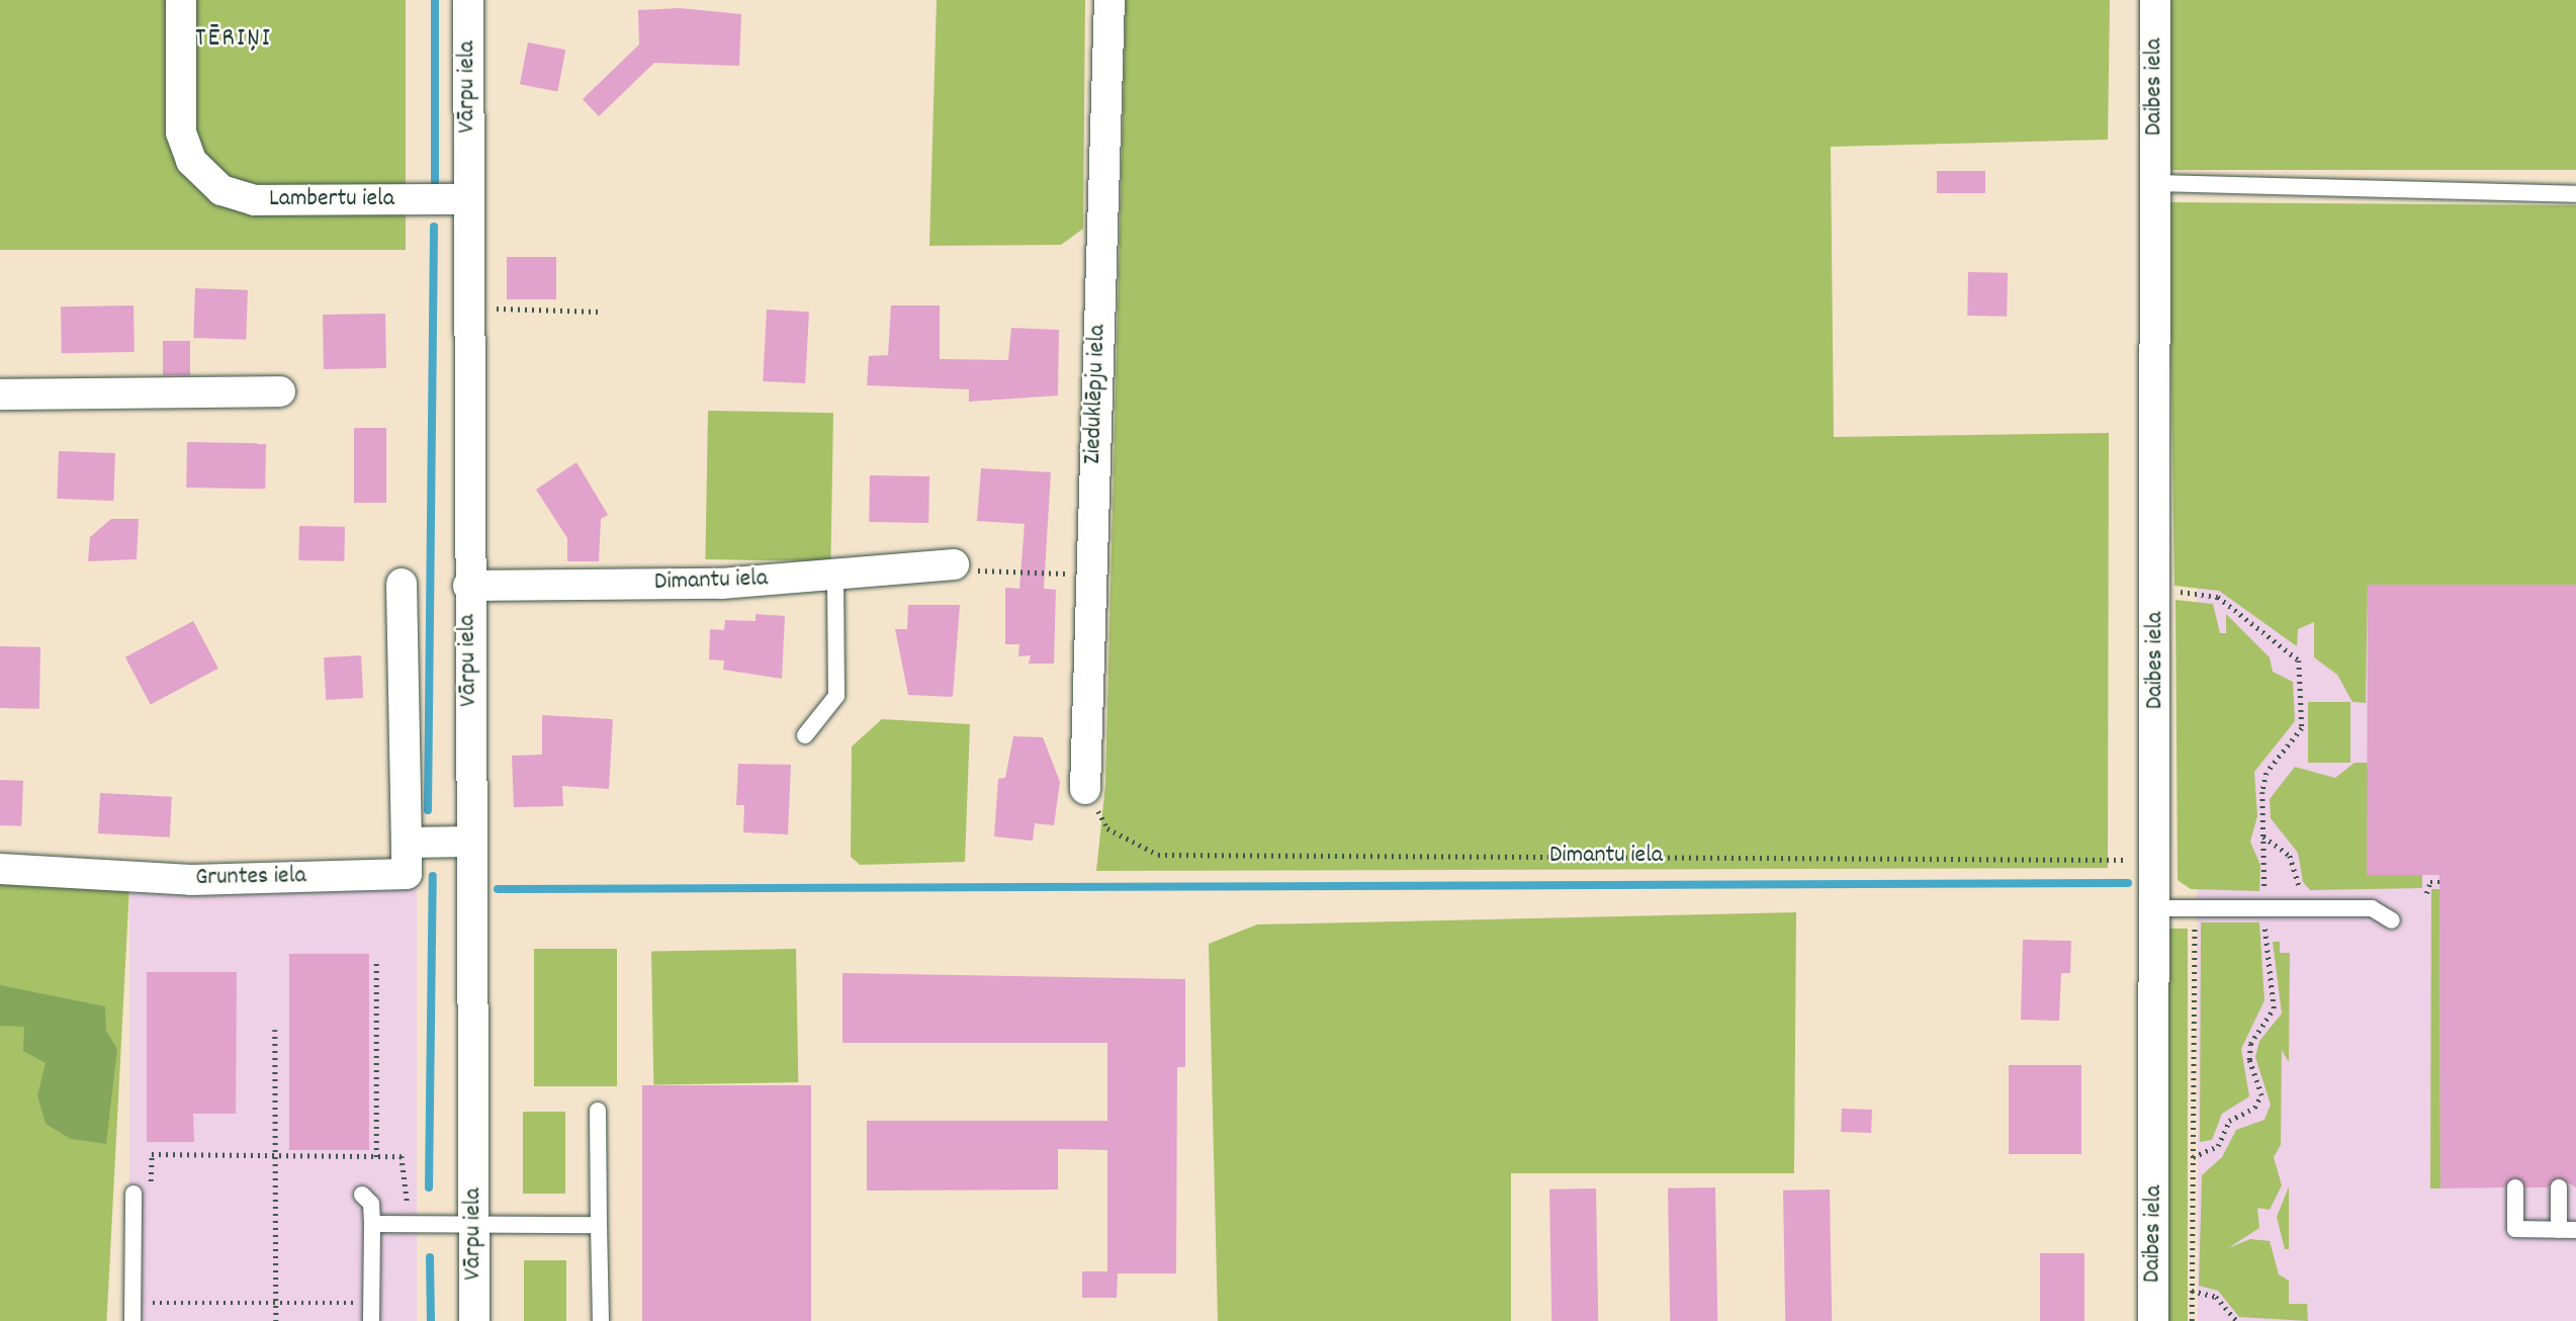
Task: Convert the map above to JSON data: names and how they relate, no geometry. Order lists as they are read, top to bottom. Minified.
{"streets":{"street":["Vārpu iela","Daibes iela","Lambertu iela","Zieduklēpju iela","Dimantu iela","Gruntes iela"]},"crossings":[["Vārpu iela","Lambertu iela"],["Vārpu iela","Dimantu iela"],["Daibes iela","Dimantu iela"],["Zieduklēpju iela","Dimantu iela"]],"districts":["TĒRIŅI"]}
